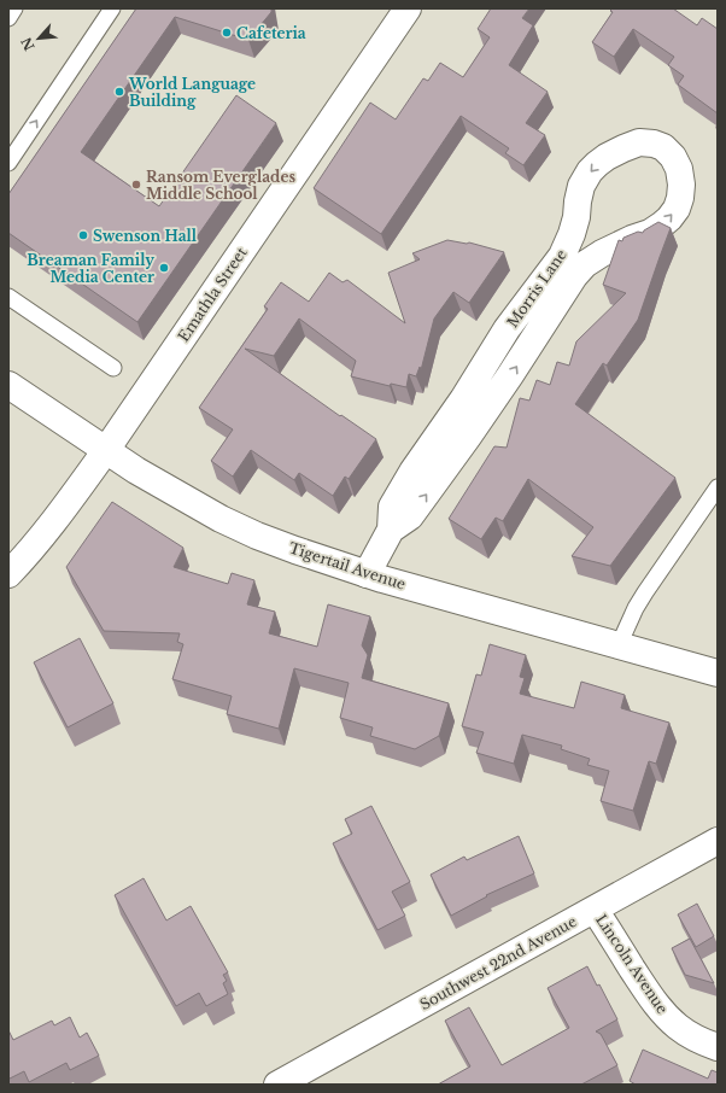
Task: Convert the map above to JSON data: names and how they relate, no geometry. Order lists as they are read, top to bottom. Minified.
{"streets":{"street":["Morris Lane","Emathla Street","Tigertail Avenue","Southwest 22nd Avenue","Lincoln Avenue"]},"crossings":[["Morris Lane","Tigertail Avenue"],["Emathla Street","Tigertail Avenue"],["Southwest 22nd Avenue","Lincoln Avenue"]],"places":["Cafeteria","World Language Building","Ransom Everglades Middle School","Swenson Hall","Breaman Family Media Center"],"north":"bottom left"}
